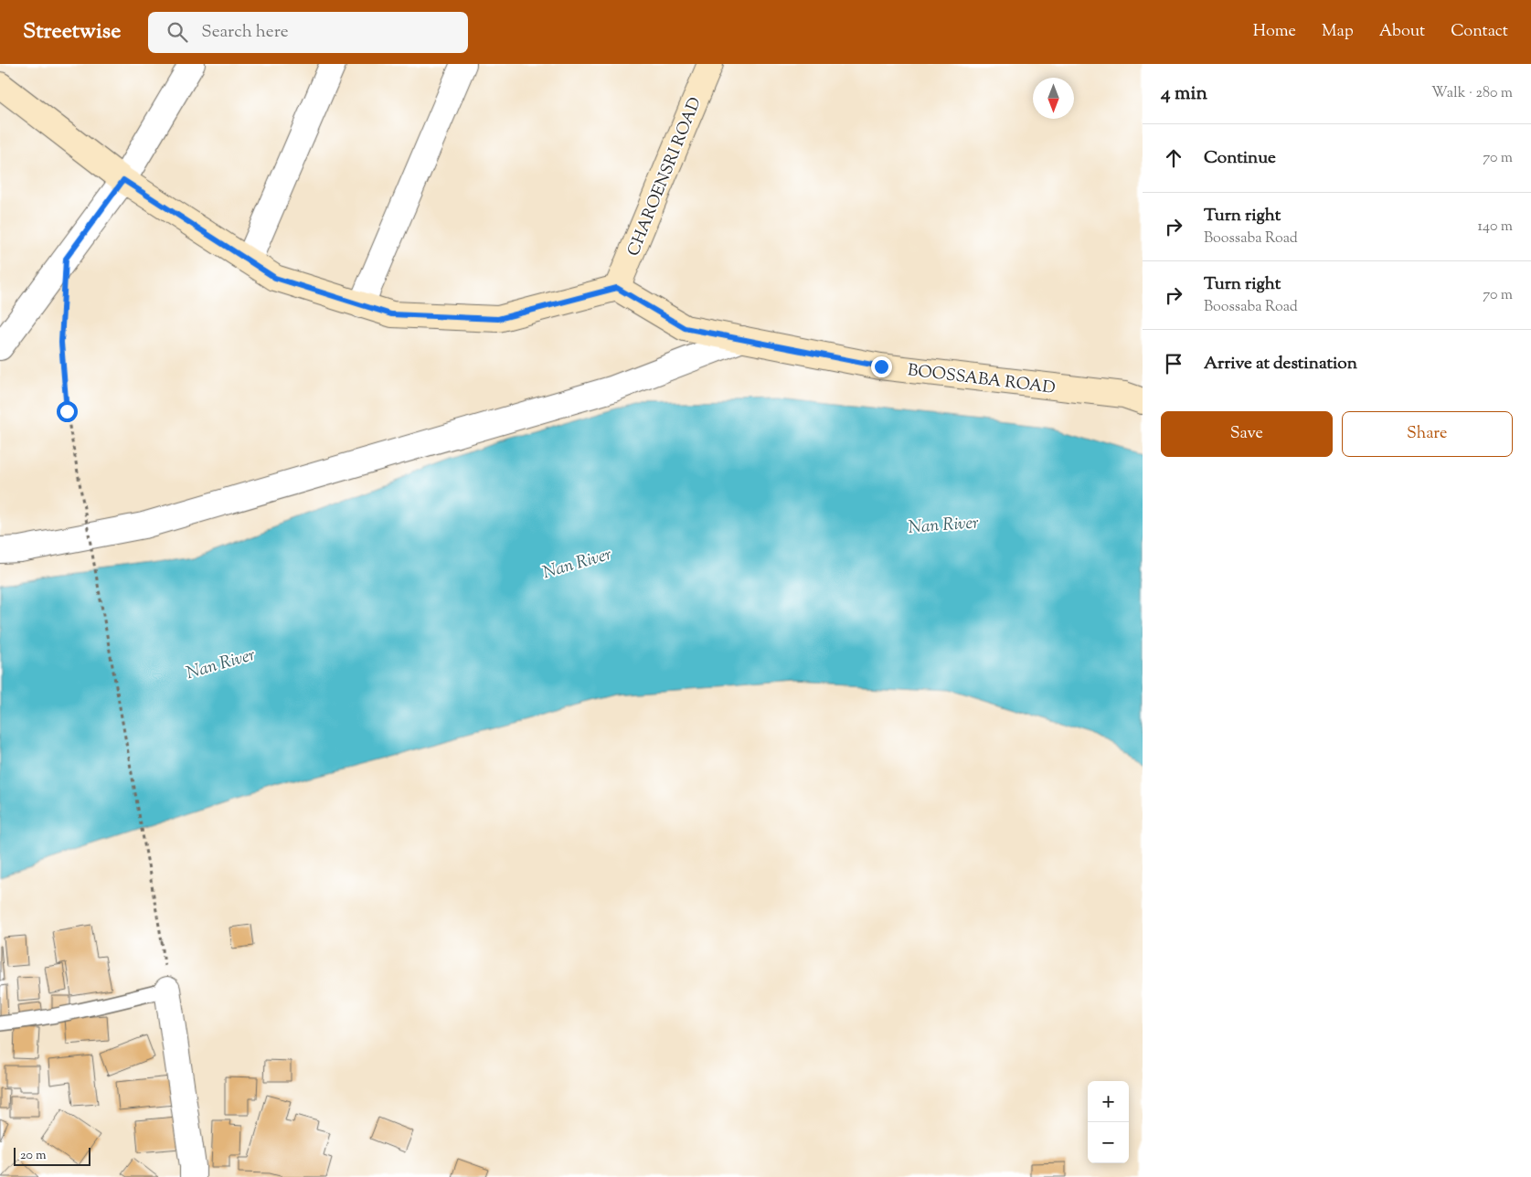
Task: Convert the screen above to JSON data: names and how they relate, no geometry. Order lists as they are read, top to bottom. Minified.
{"streets":{"main road":["CHAROENSRI ROAD","BOOSSABA ROAD"]},"crossings":[["CHAROENSRI ROAD","BOOSSABA ROAD"]],"water":["Nan River"],"scale_bar":"20 m","north":"bottom","page":{"header":"Streetwise","search":"Search here","nav":["Home","Map","About","Contact"],"heading":["4 min","Walk · 280 m"],"list":[["Continue","70 m"],["Turn right","Boossaba Road","140 m"],["Turn right","Boossaba Road","70 m"],"Arrive at destination"],"buttons":["Save","Share"],"map_buttons":["+","−"],"scale":"20 m"}}
